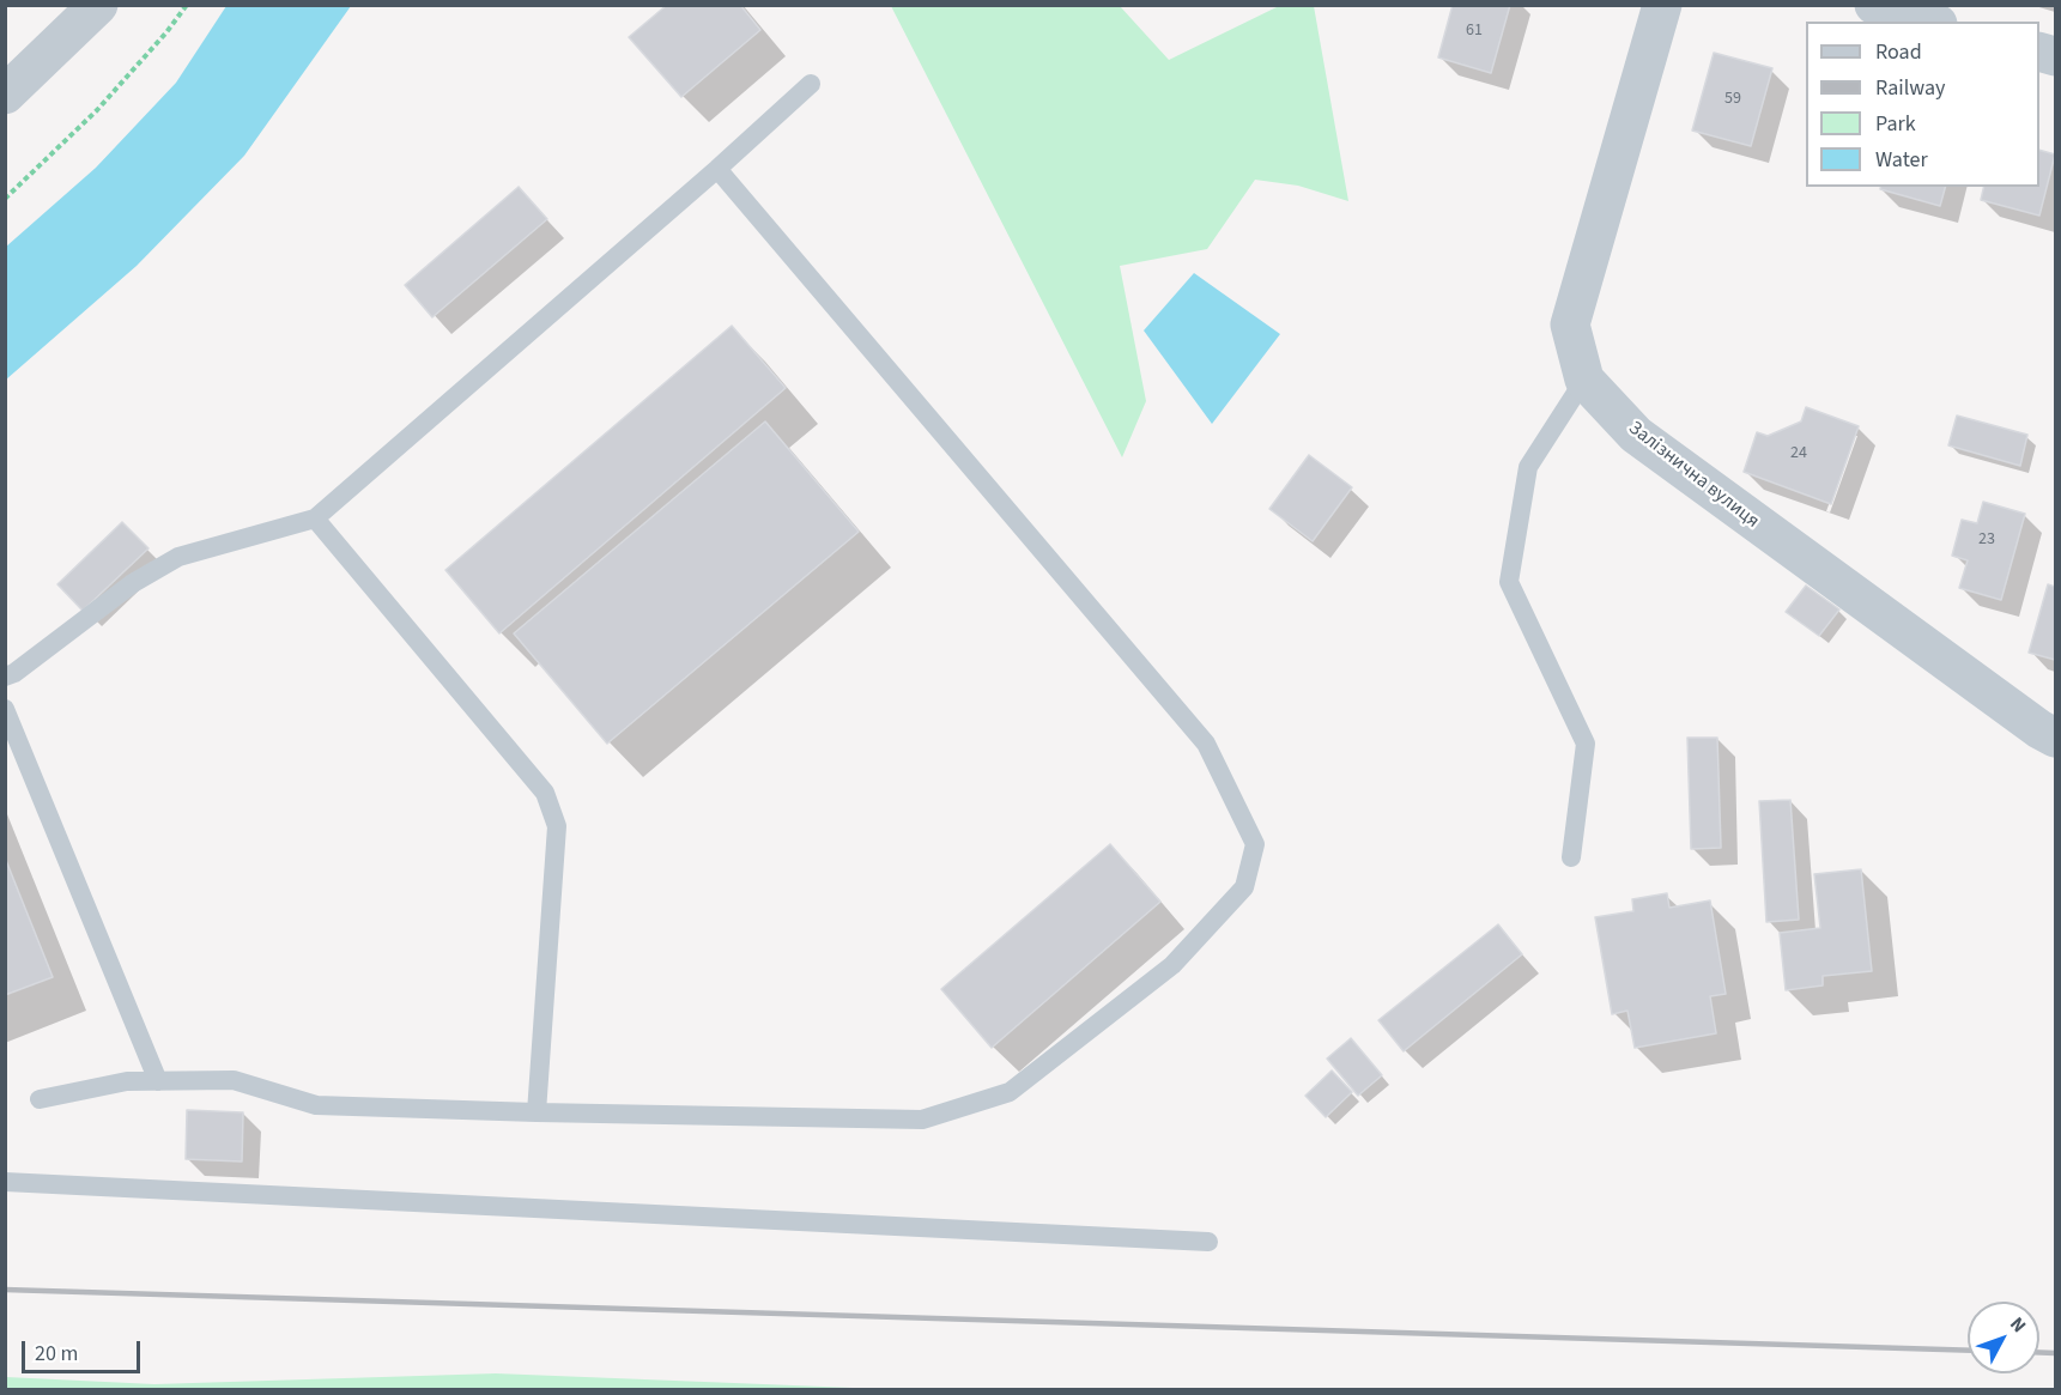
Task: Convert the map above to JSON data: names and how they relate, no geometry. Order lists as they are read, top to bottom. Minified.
{"streets":{"street":["Залізнична вулиця"]},"house_numbers":["61","59","24","23"],"legend":["Road","Railway","Park","Water"],"scale_bar":"20 m","north":"top right"}
